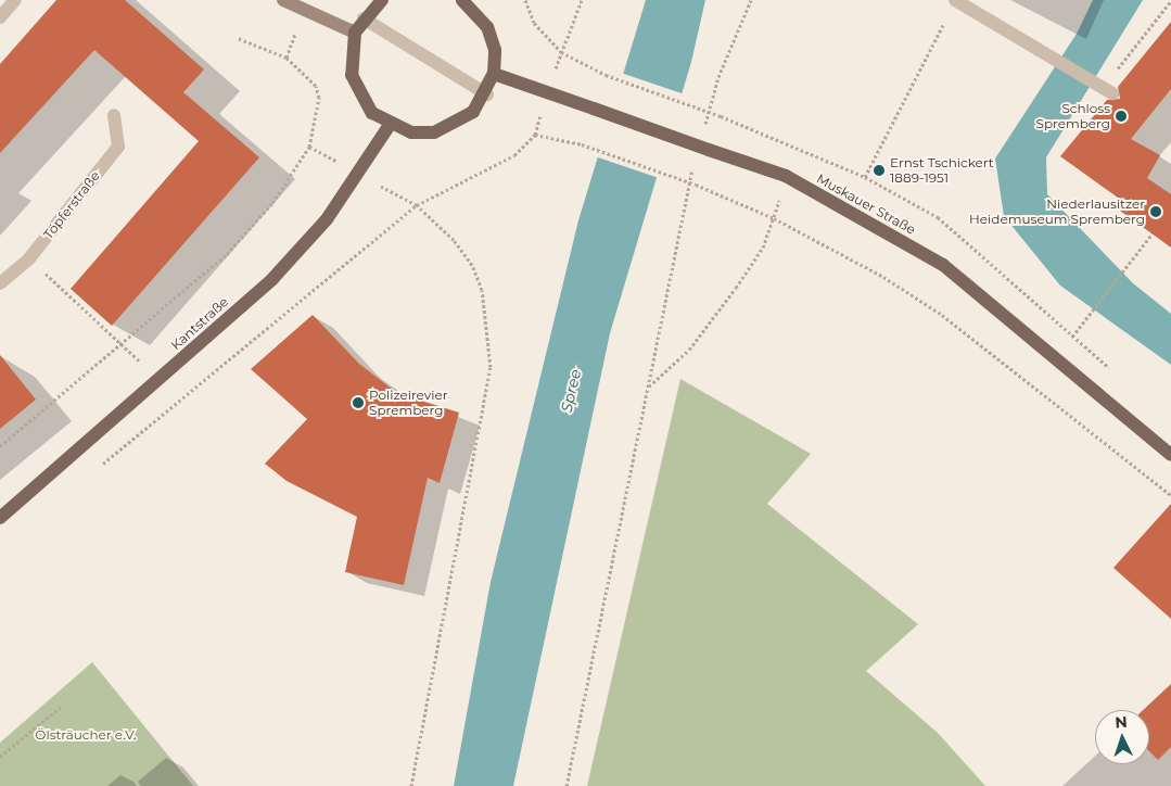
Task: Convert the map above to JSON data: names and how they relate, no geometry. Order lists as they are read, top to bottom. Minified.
{"streets":{"main road":["Muskauer Straße","Kantstraße"],"street":["Töpferstraße"]},"water":["Spree"],"parks":["Ölsträucher e.V."],"places":["Schloss Spremberg","Ernst Tschickert 1889-1951","Niederlausitzer Heidemuseum Spremberg","Polizeirevier Spremberg"],"north":"top"}
